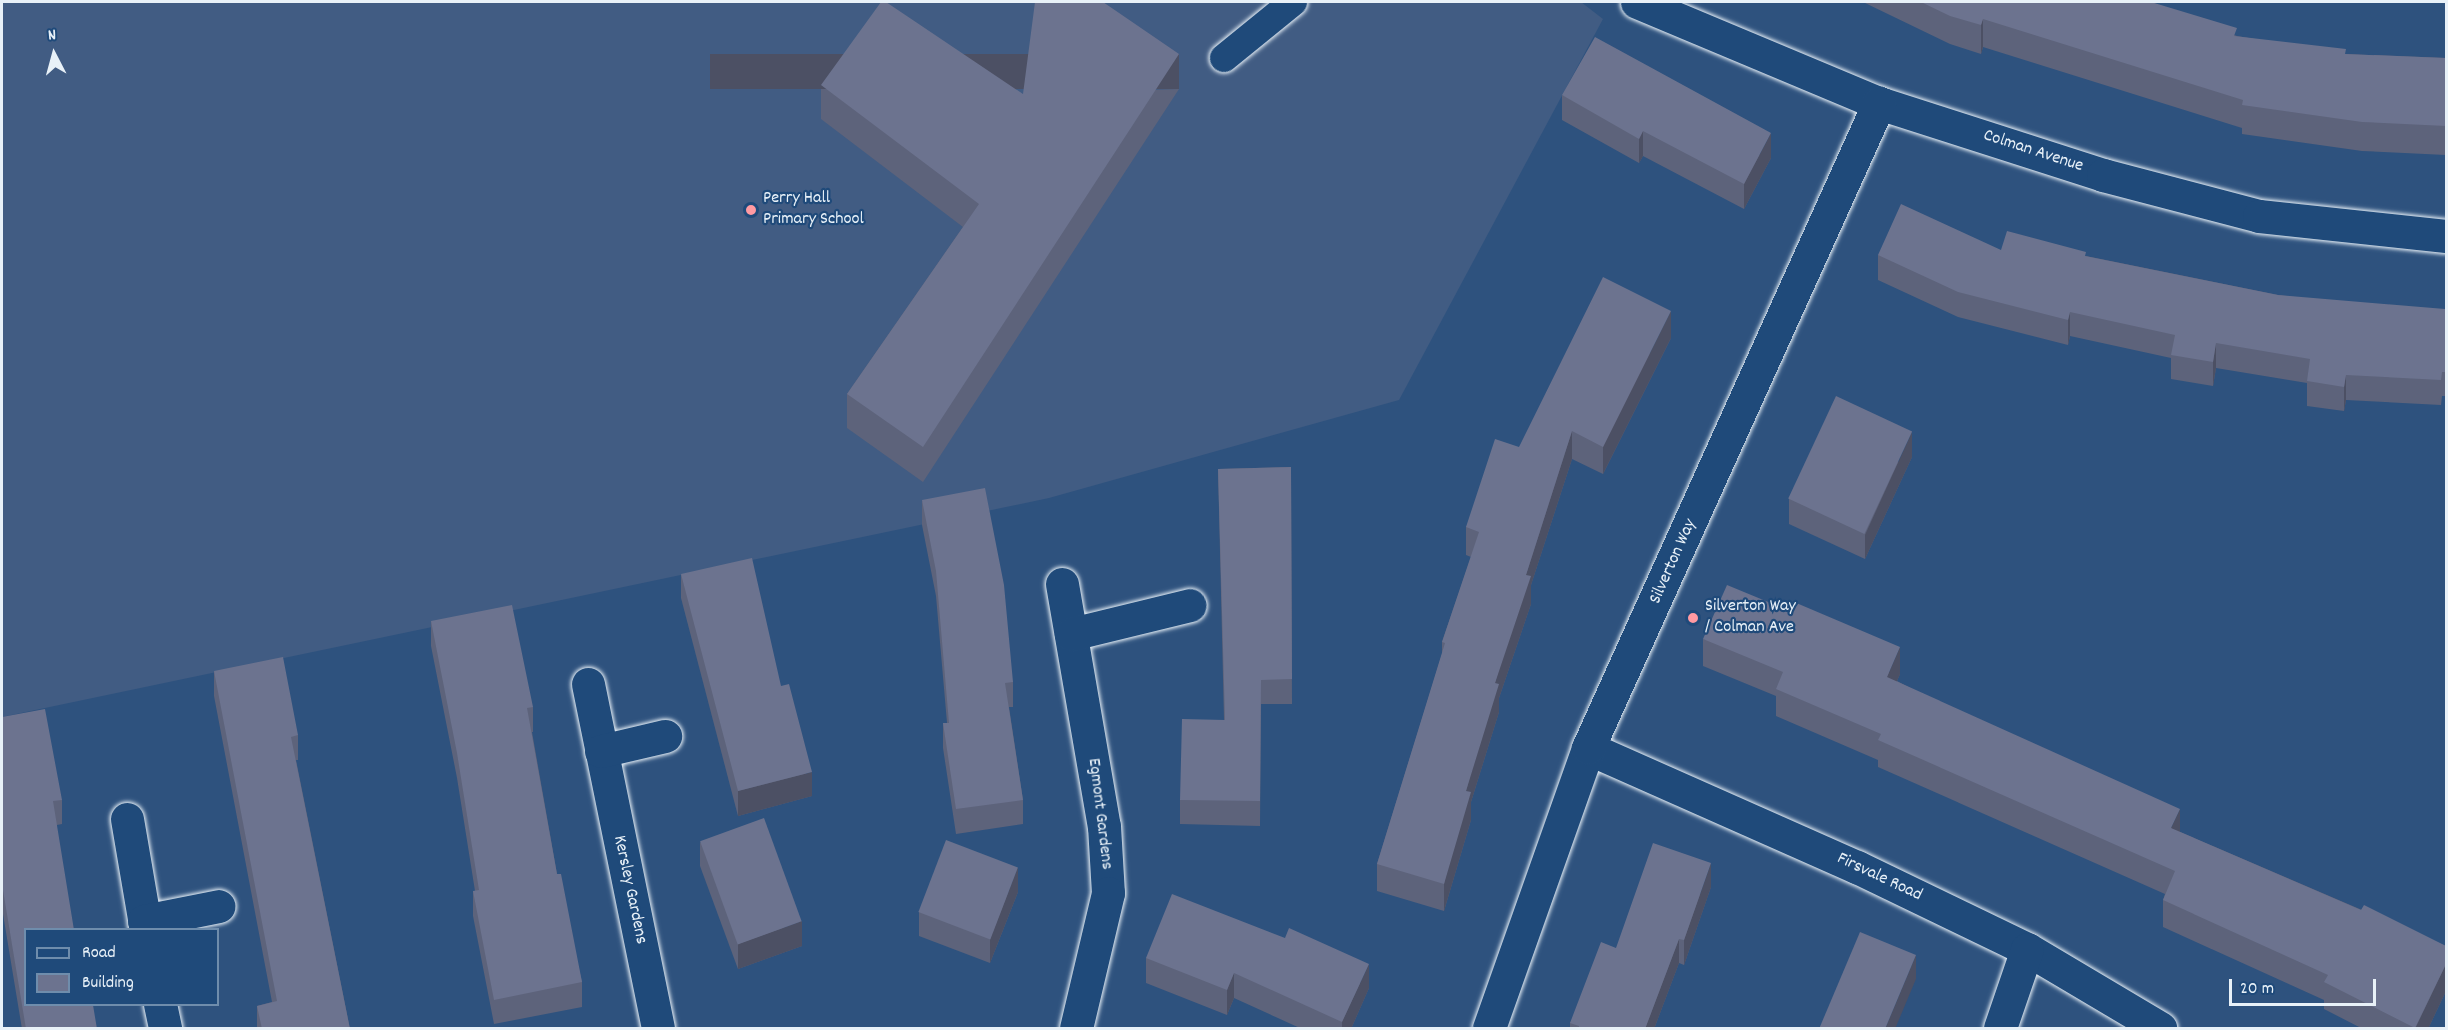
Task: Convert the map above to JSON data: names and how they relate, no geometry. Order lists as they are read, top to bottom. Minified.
{"streets":{"street":["Colman Avenue","Silverton Way","Egmont Gardens","Firsvale Road","Kersley Gardens"]},"crossings":[["Colman Avenue","Silverton Way"],["Silverton Way","Firsvale Road"]],"places":["Perry Hall Primary School","Silverton Way / Colman Ave"],"legend":["Road","Building"],"scale_bar":"20 m","north":"top"}
